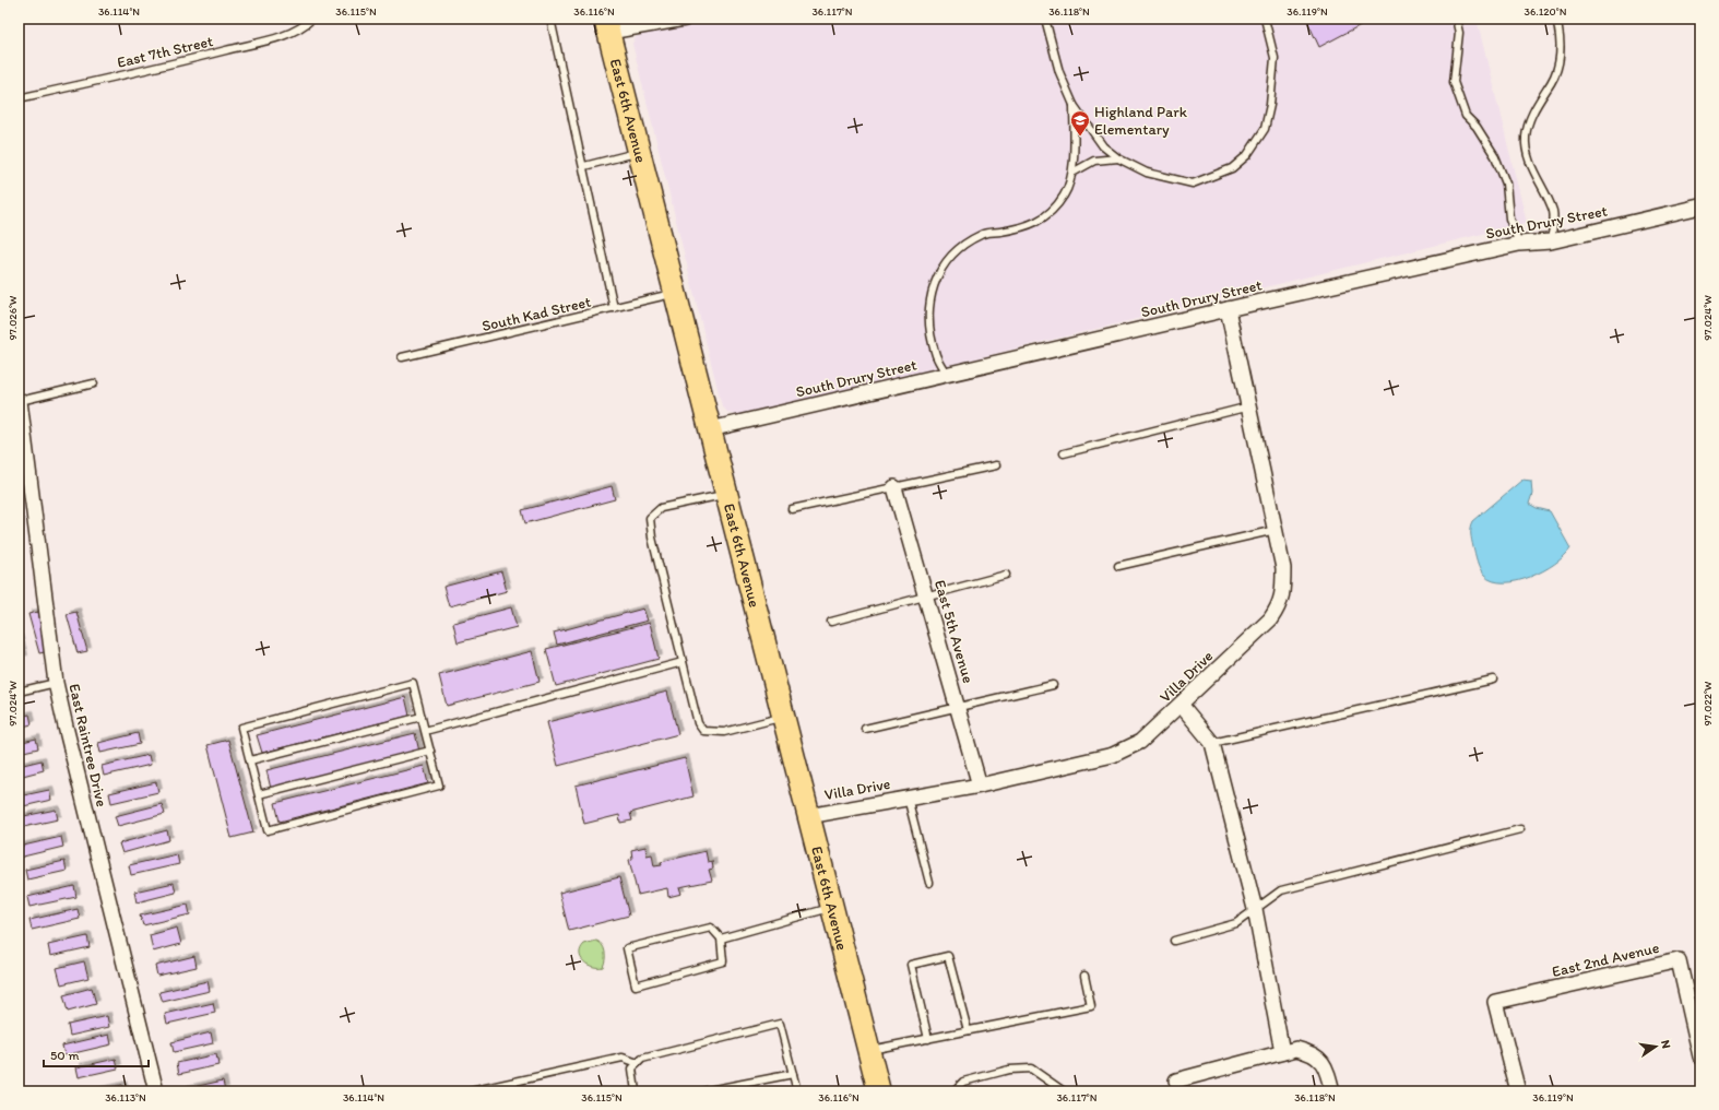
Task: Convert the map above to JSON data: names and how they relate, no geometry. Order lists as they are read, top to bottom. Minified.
{"streets":{"main road":["East 6th Avenue"],"street":["South Drury Street","East 5th Avenue","Villa Drive","East Raintree Drive","East 2nd Avenue"],"lane":["East 7th Street","South Kad Street"]},"crossings":[["East 6th Avenue","South Drury Street"],["East 6th Avenue","South Kad Street"],["East 6th Avenue","Villa Drive"],["South Drury Street","Villa Drive"],["East 5th Avenue","Villa Drive"]],"places":{"school or university":["Highland Park Elementary"]},"scale_bar":"50 m","north":"right","coordinates":["36.114°N","36.115°N","36.116°N","36.117°N","36.118°N","36.119°N","36.120°N","97.026°W","97.024°W","97.022°W","36.113°N"]}
